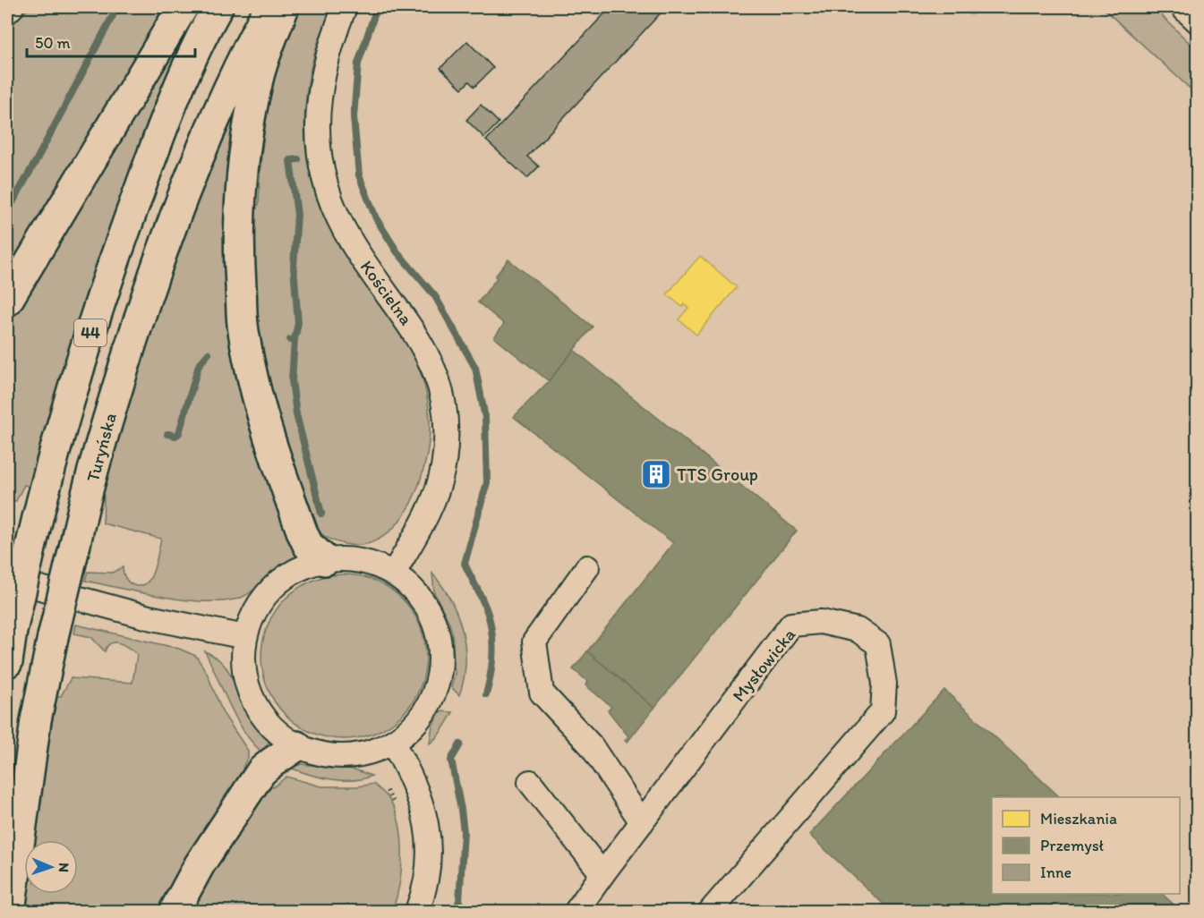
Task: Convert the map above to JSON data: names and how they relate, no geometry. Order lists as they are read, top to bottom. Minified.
{"streets":{"highway":["44","Turyńska"],"street":["Kościelna","Mysłowicka"]},"places":{"building":["TTS Group"]},"legend":["Mieszkania","Przemysł","Inne"],"scale_bar":"50 m","north":"right"}
